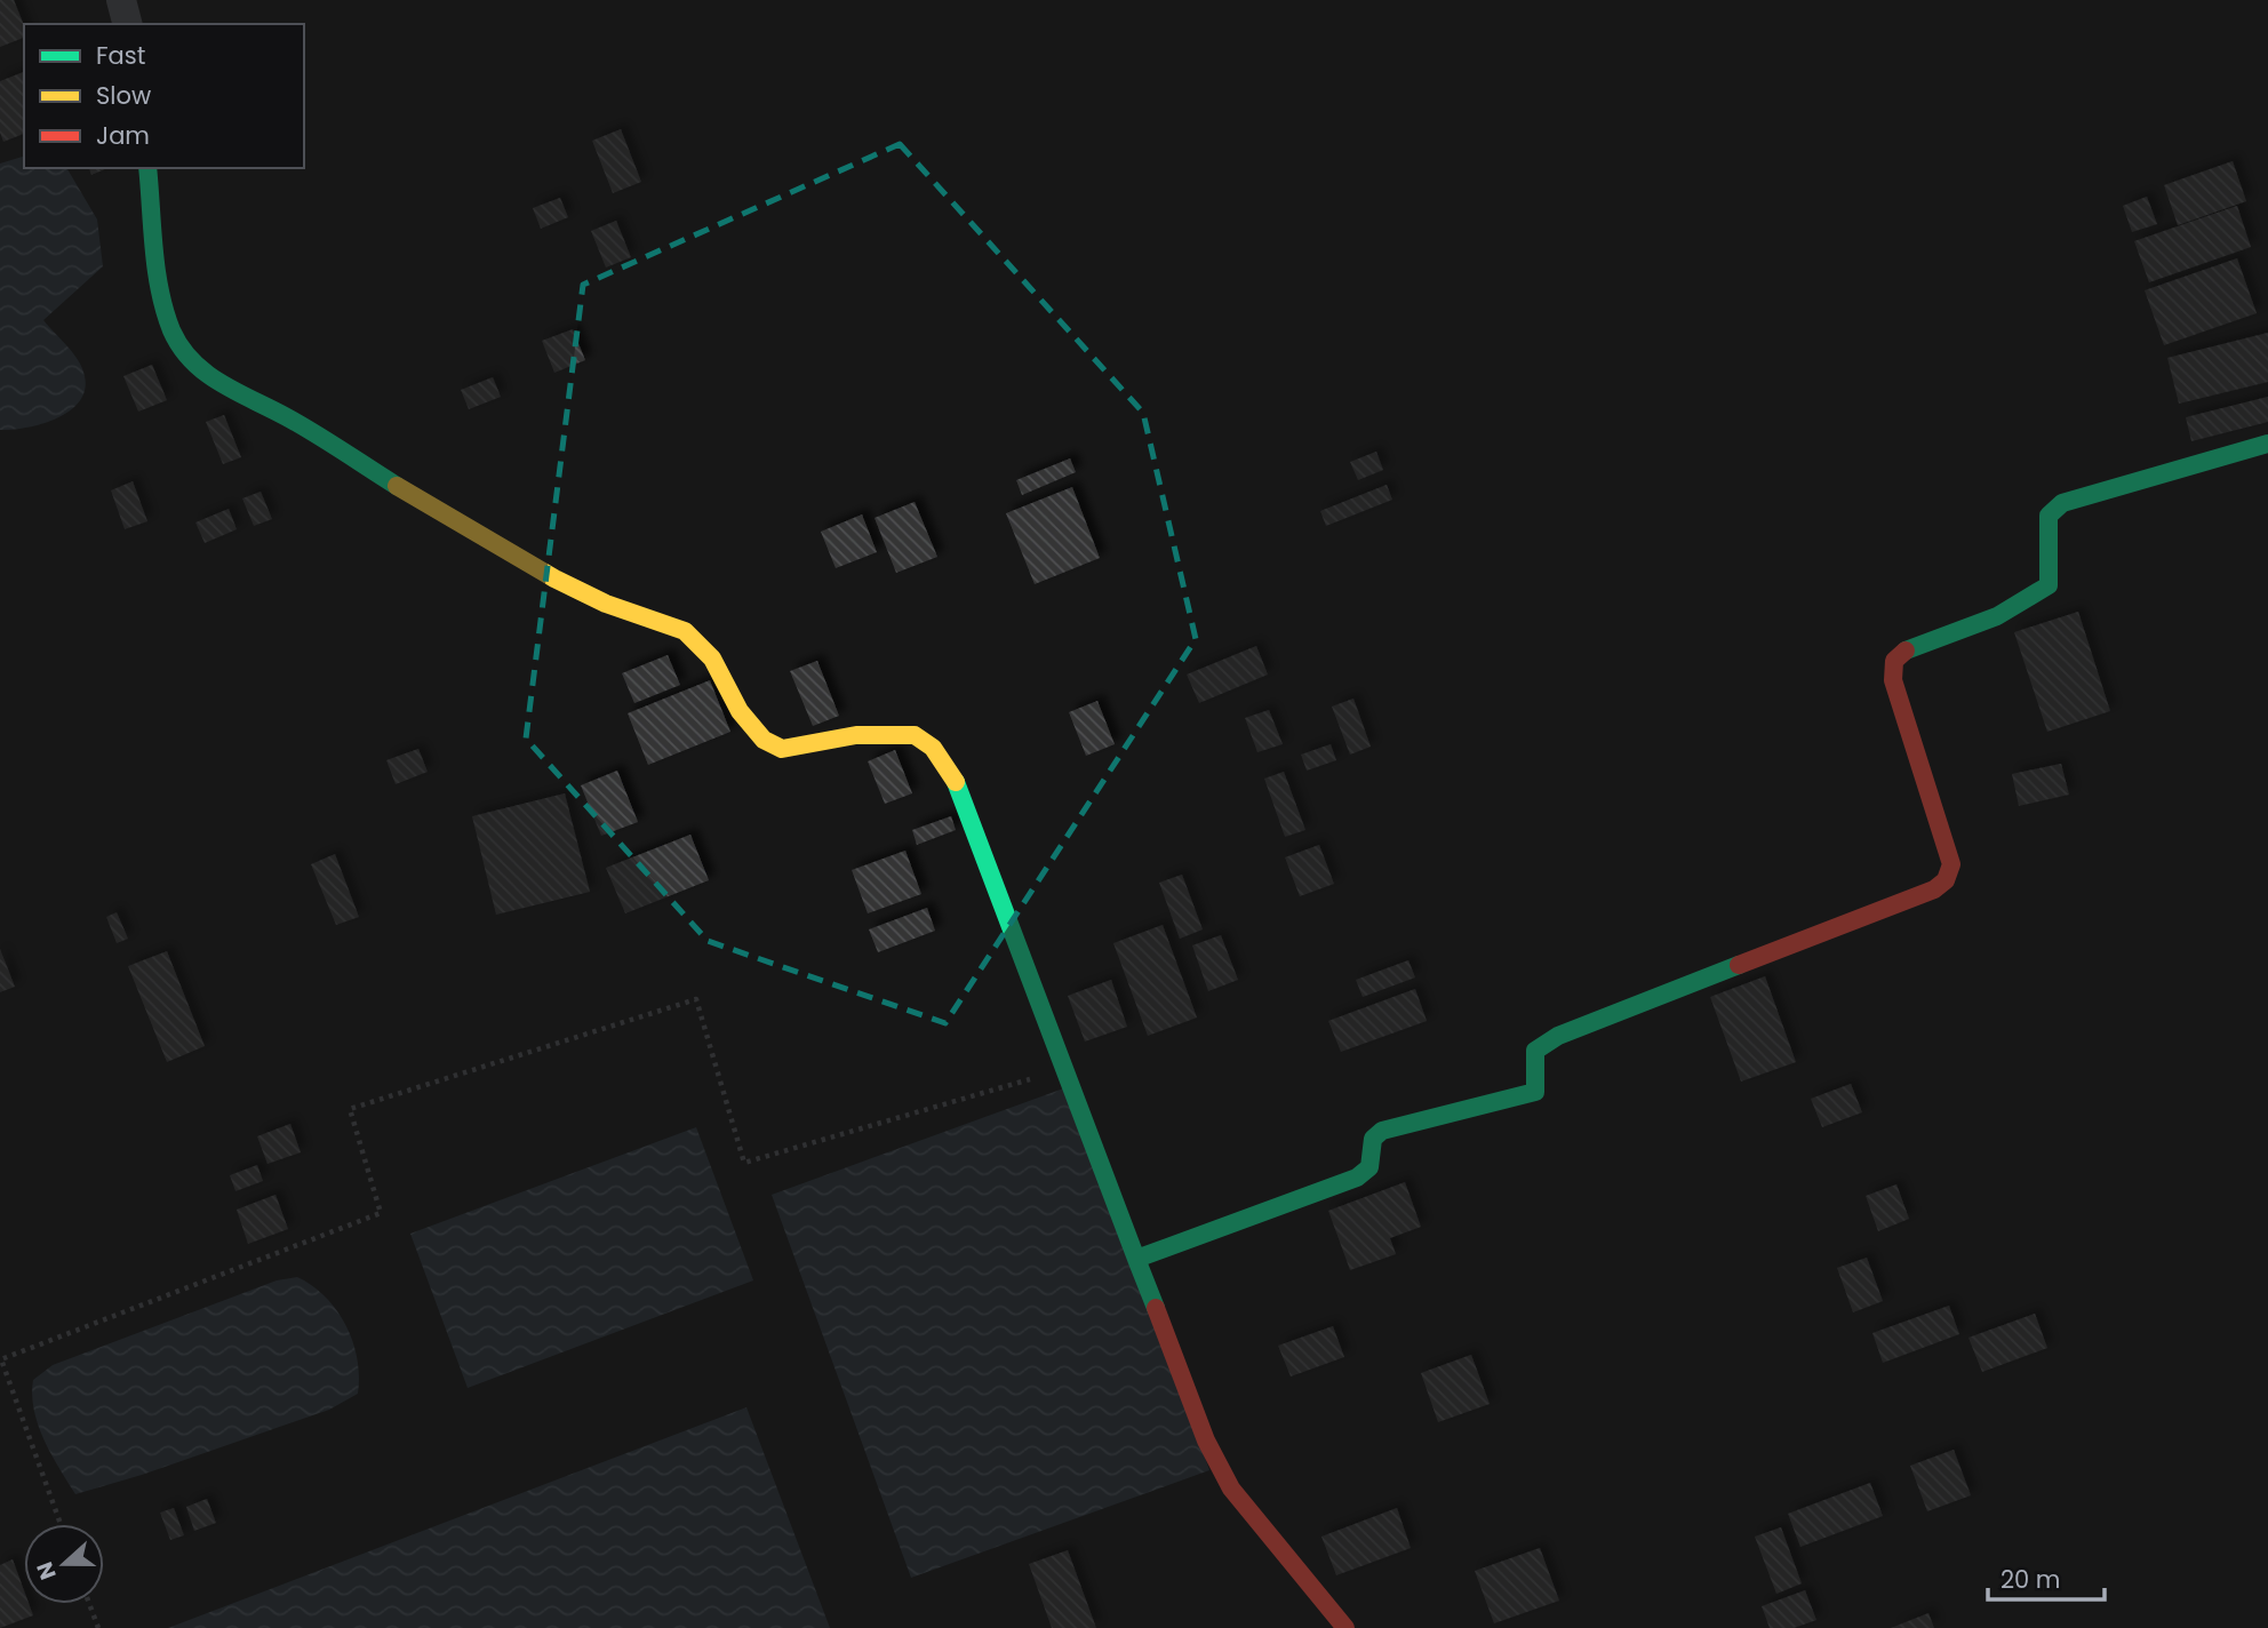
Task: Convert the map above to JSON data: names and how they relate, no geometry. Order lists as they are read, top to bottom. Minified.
{"legend":["Fast","Slow","Jam"],"scale_bar":"20 m","north":"left"}
